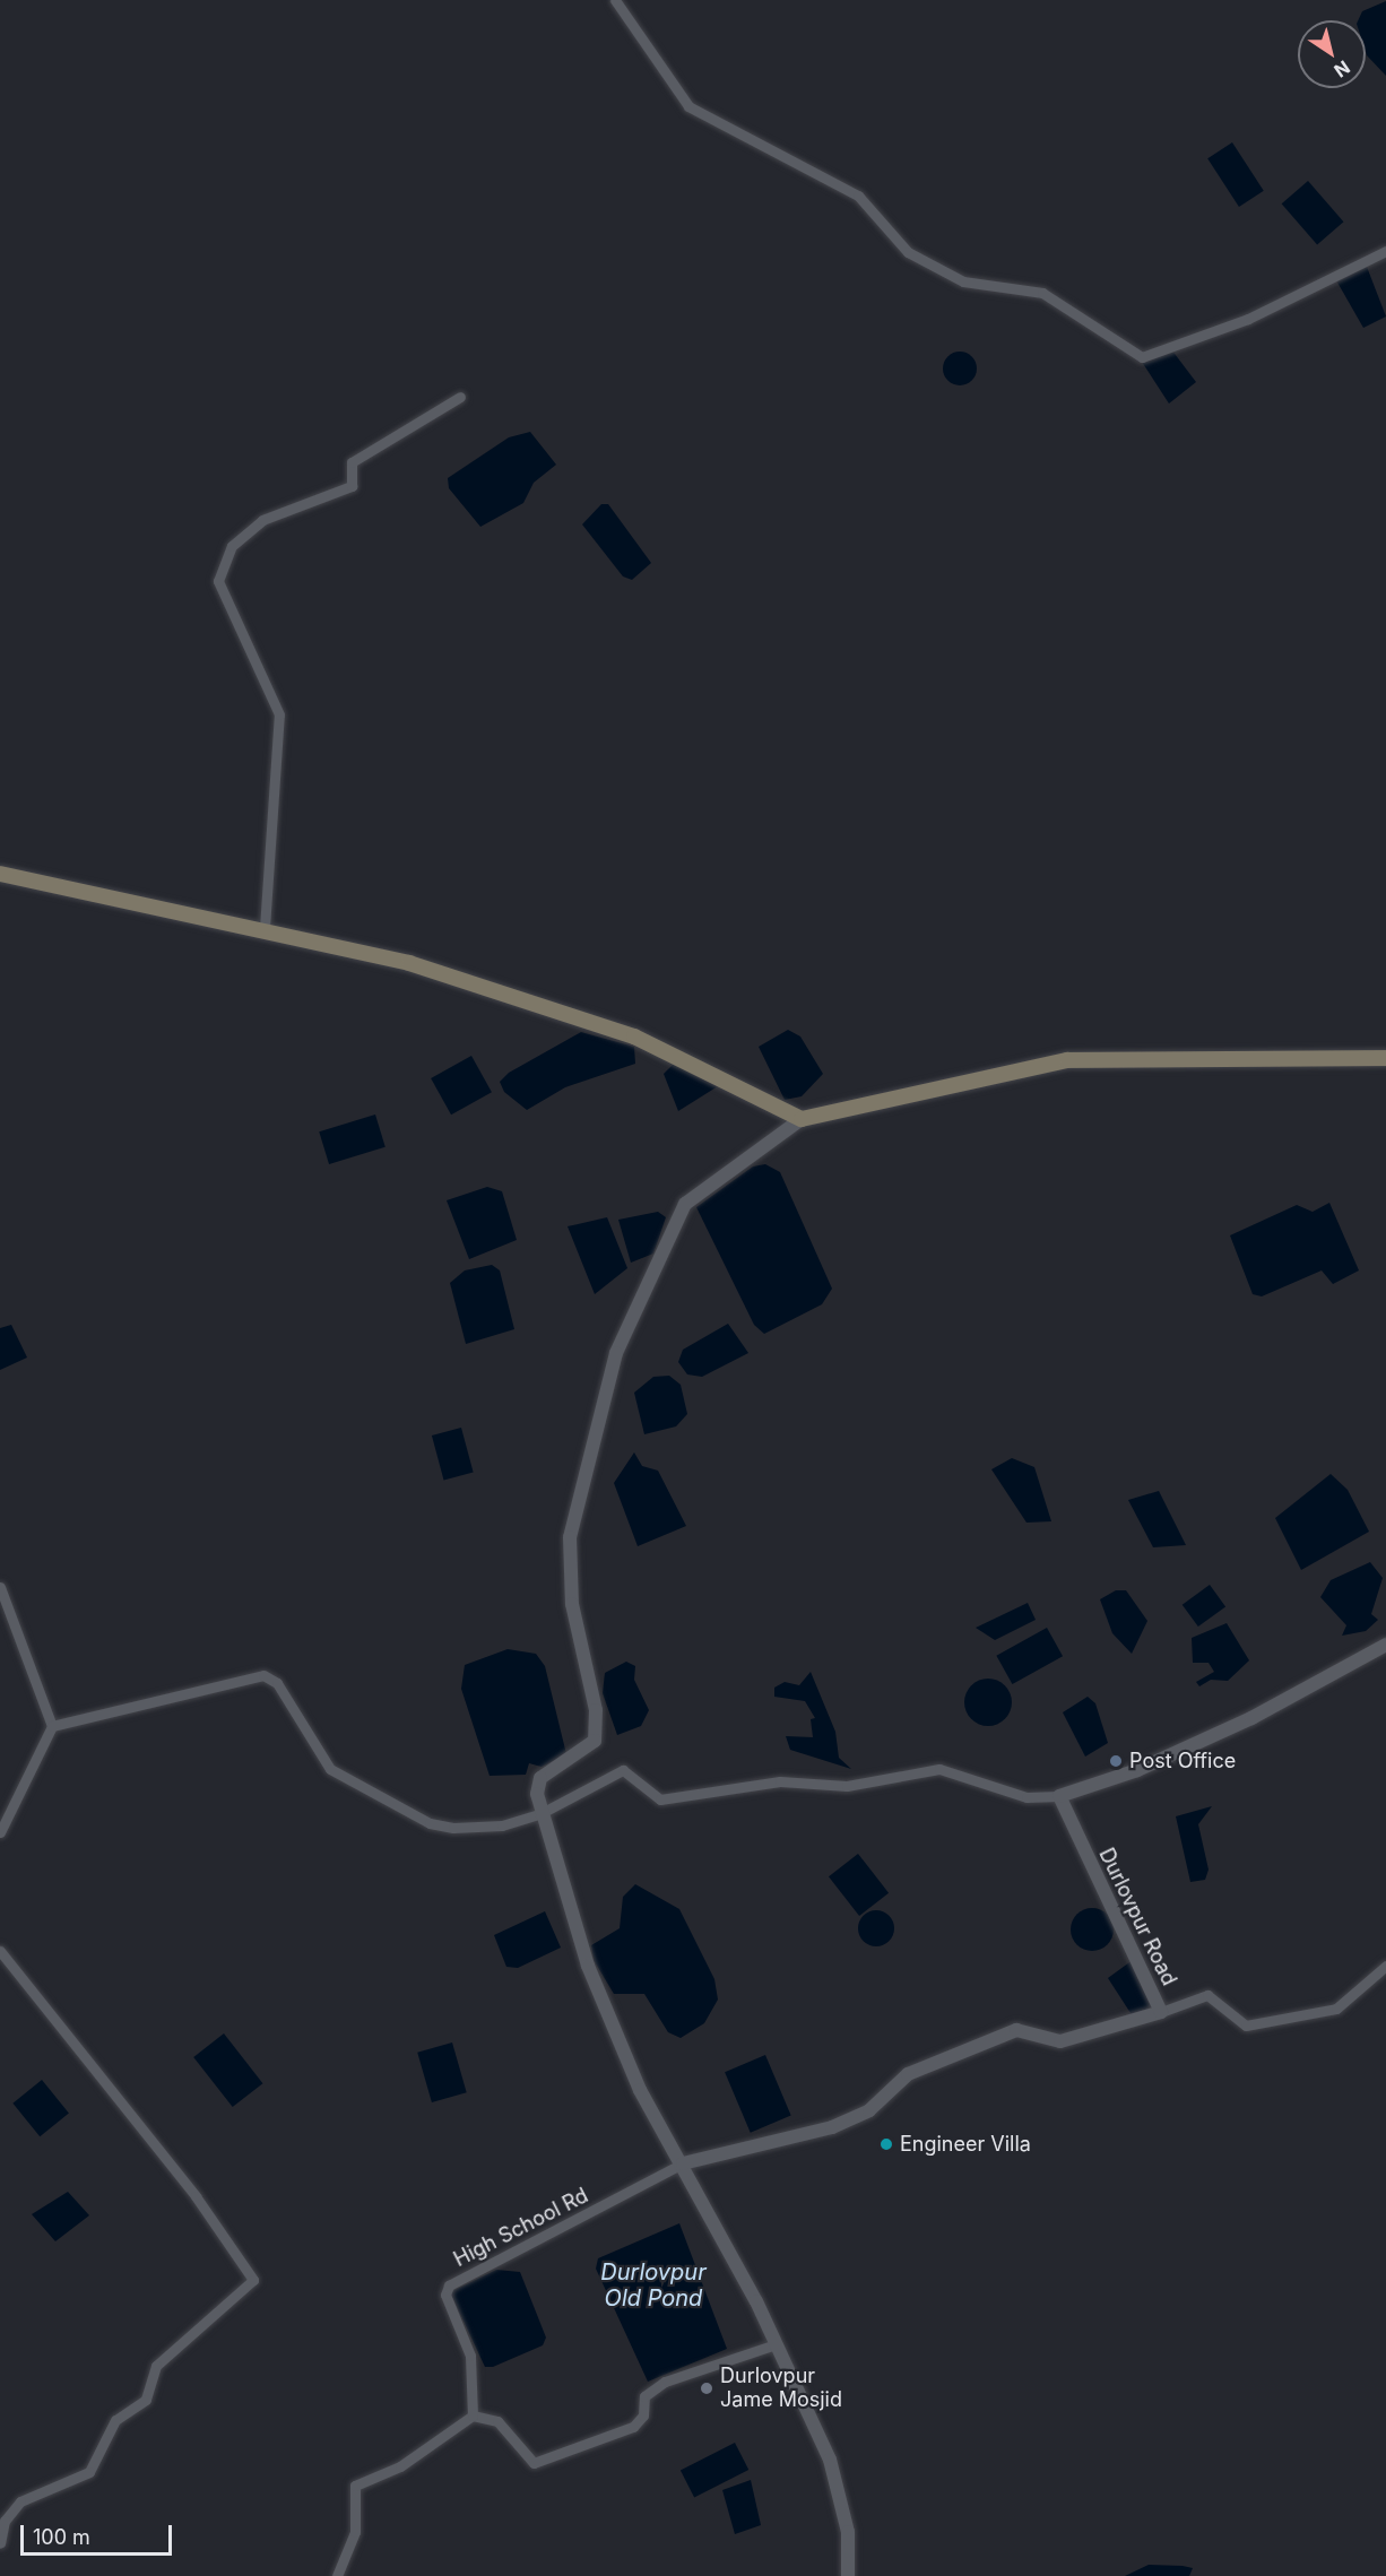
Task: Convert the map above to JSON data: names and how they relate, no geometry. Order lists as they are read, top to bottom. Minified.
{"streets":{"street":["Durlovpur Road","High School Rd"]},"crossings":[["Durlovpur Road","High School Rd"]],"water":["Durlovpur Old Pond"],"places":["Post Office","Engineer Villa","Durlovpur Jame Mosjid"],"scale_bar":"100 m","north":"bottom right"}
